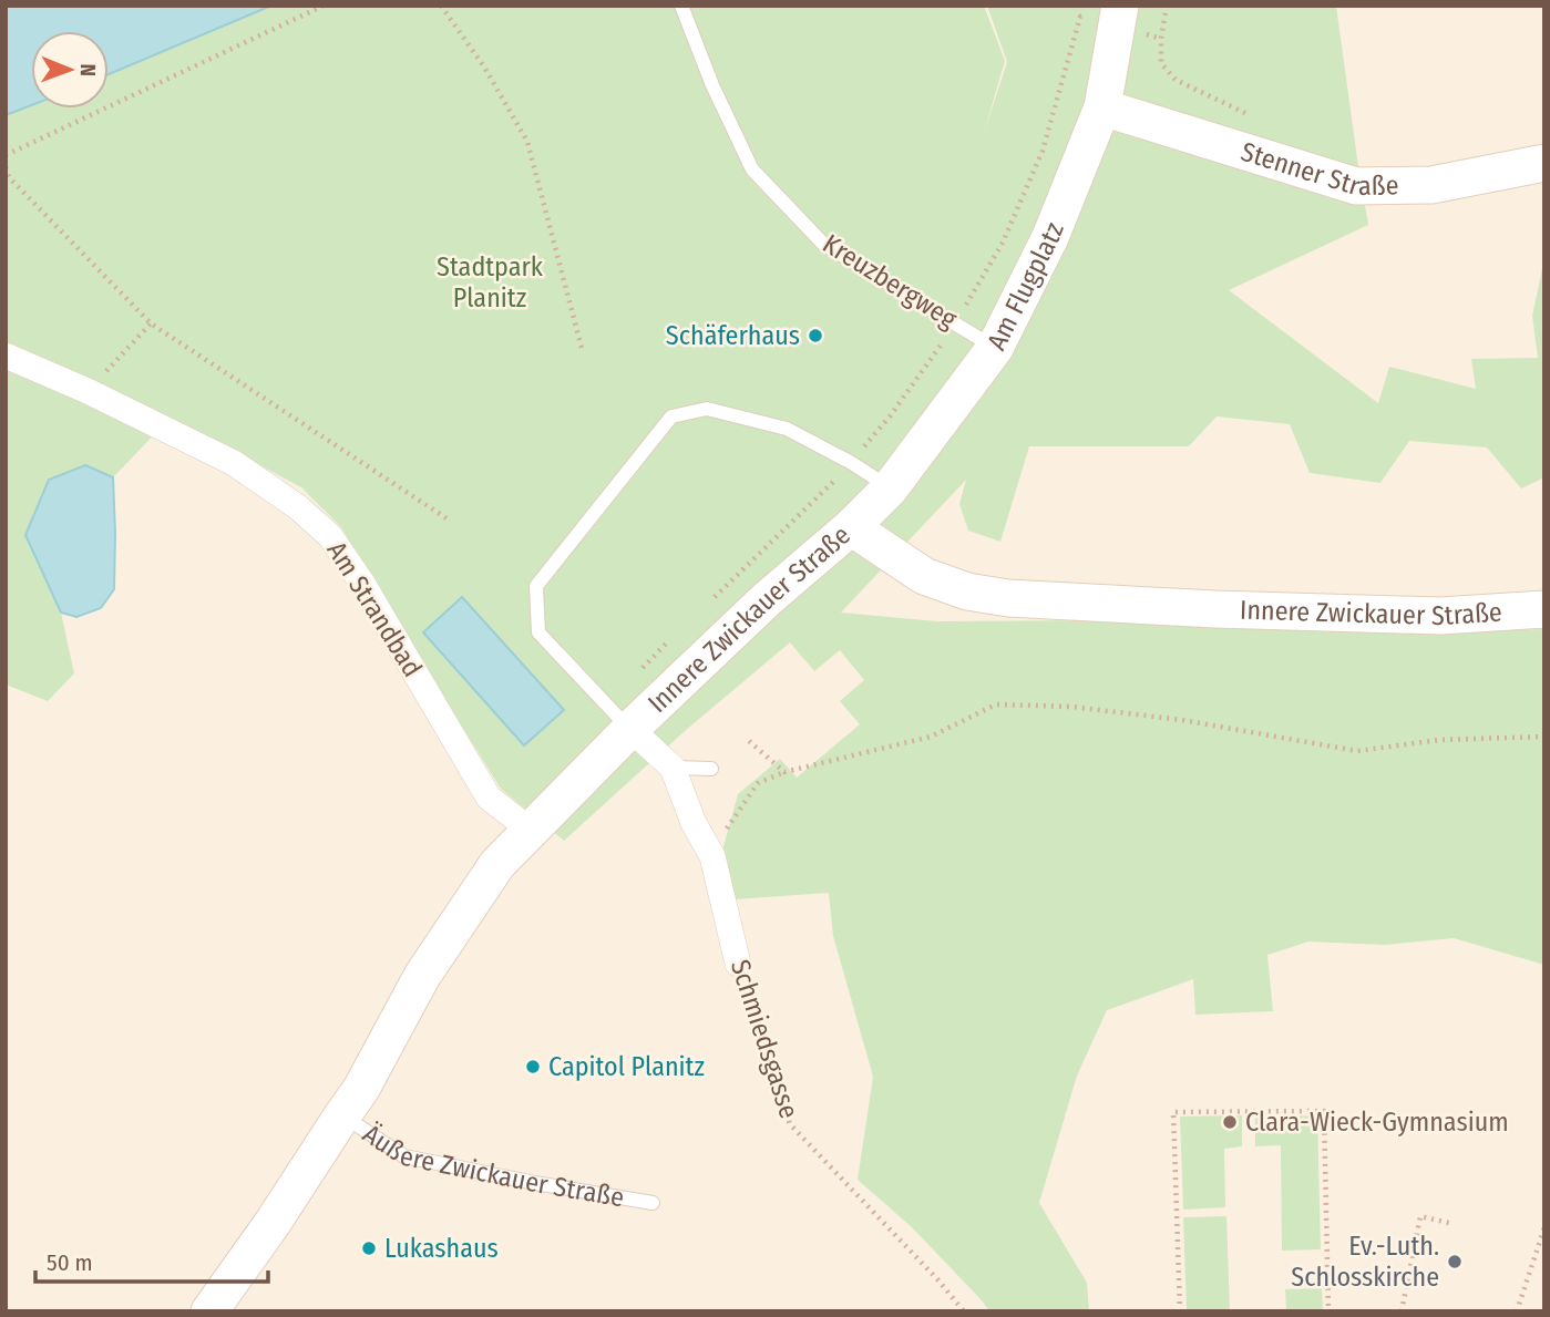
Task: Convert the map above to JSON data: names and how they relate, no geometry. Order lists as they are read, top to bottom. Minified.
{"streets":{"main road":["Stenner Straße","Am Flugplatz","Innere Zwickauer Straße","Äußere Zwickauer Straße"],"street":["Am Strandbad","Schmiedsgasse"],"lane":["Kreuzbergweg"]},"crossings":[["Stenner Straße","Am Flugplatz"],["Kreuzbergweg","Am Flugplatz"],["Am Flugplatz","Innere Zwickauer Straße"],["Am Strandbad","Innere Zwickauer Straße"],["Innere Zwickauer Straße","Schmiedsgasse"],["Innere Zwickauer Straße","Äußere Zwickauer Straße"]],"parks":["Stadtpark Planitz"],"places":["Schäferhaus","Capitol Planitz","Clara-Wieck-Gymnasium","Lukashaus","Ev.-Luth. Schlosskirche"],"scale_bar":"50 m","north":"right"}
